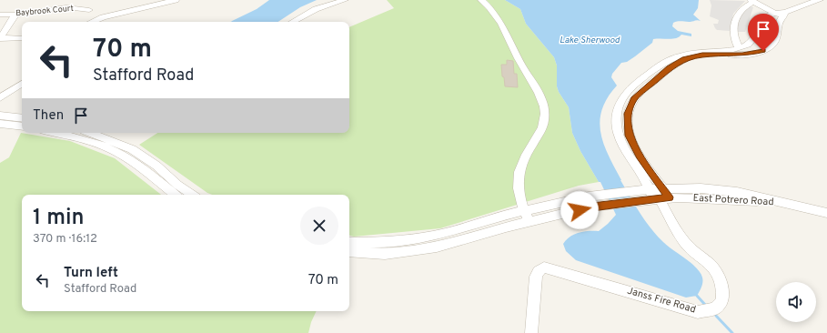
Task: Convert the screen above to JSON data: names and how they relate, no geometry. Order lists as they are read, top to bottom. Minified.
{"streets":{"street":["Baybrook Court","East Potrero Road","Janss Fire Road"]},"crossings":[["East Potrero Road","Janss Fire Road"]],"water":["Lake Sherwood"],"page":{"turn":["70 m","Stafford Road"],"then":"Then","heading":["1 min","370 m · 16:12"],"list":[{"name":"Turn left","note":"Stafford Road","value":"70 m"}]}}
